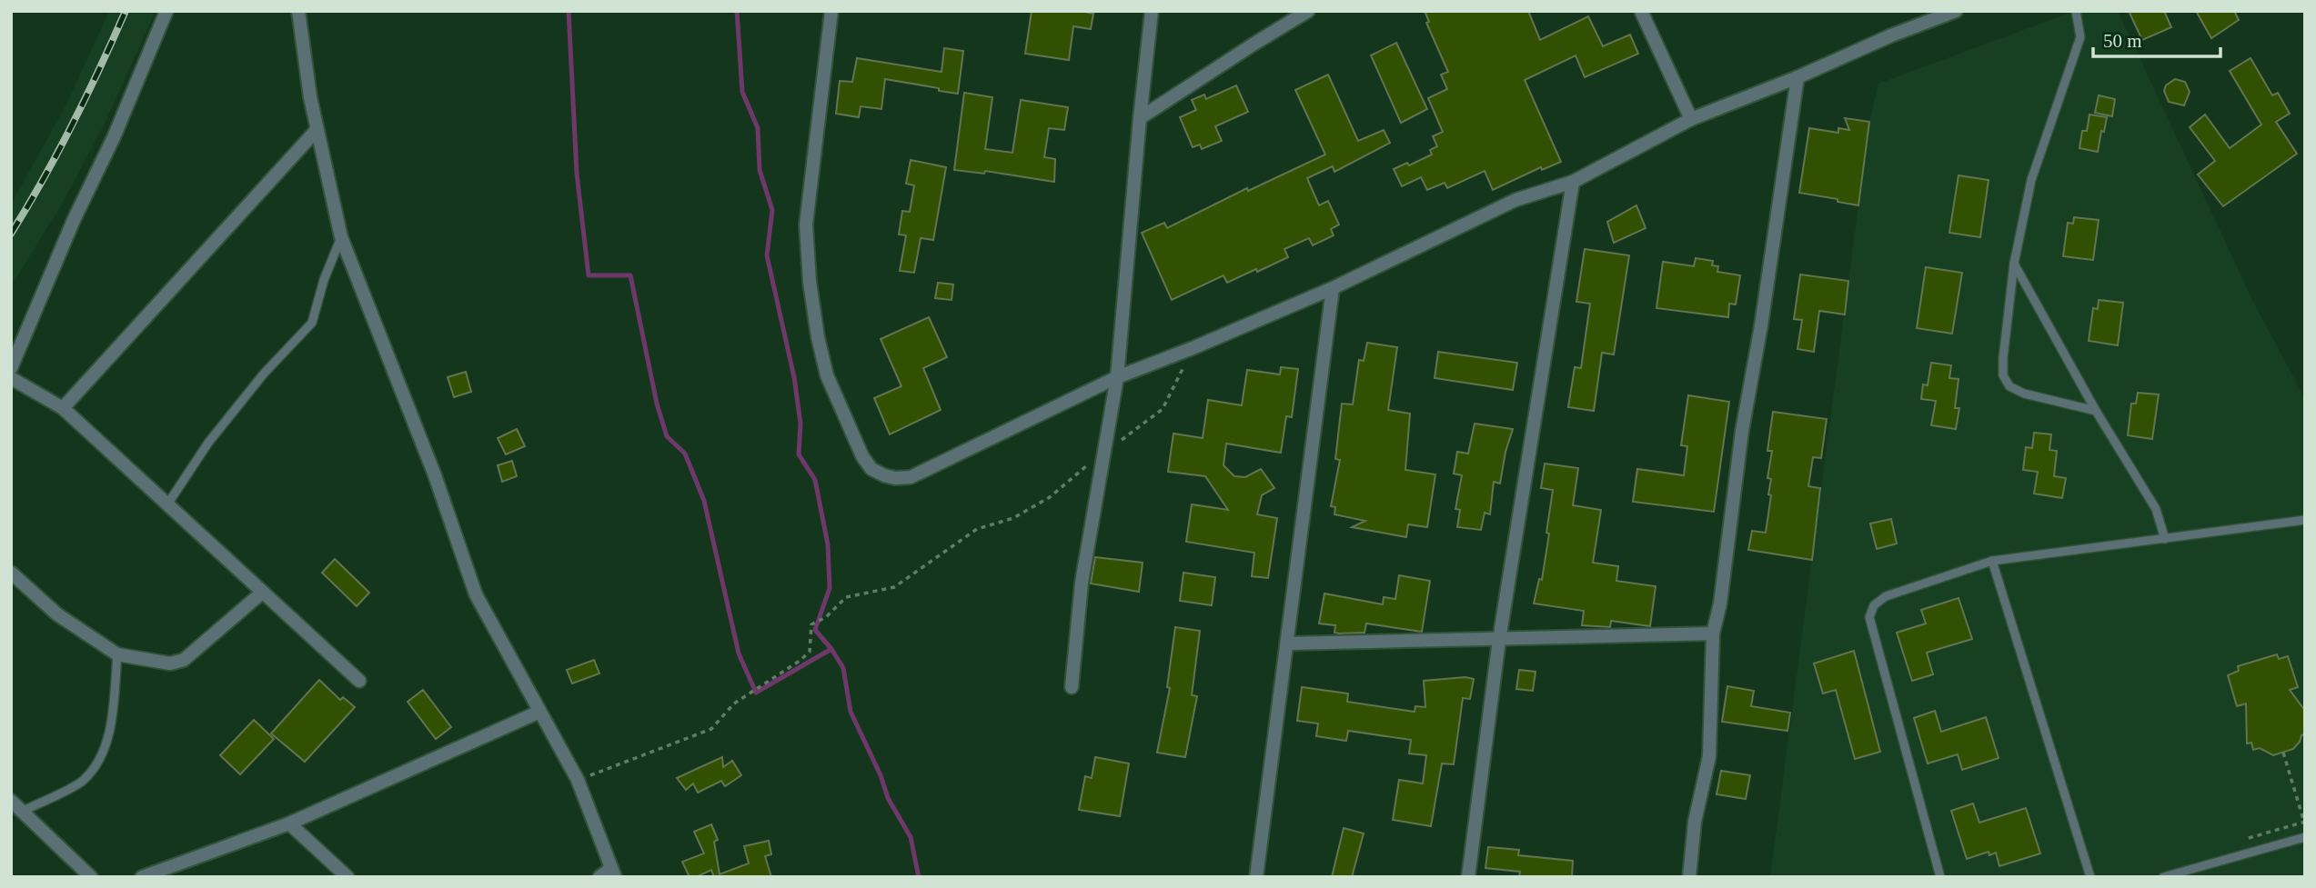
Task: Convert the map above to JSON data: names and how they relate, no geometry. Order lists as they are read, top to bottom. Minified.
{"scale_bar":"50 m"}
